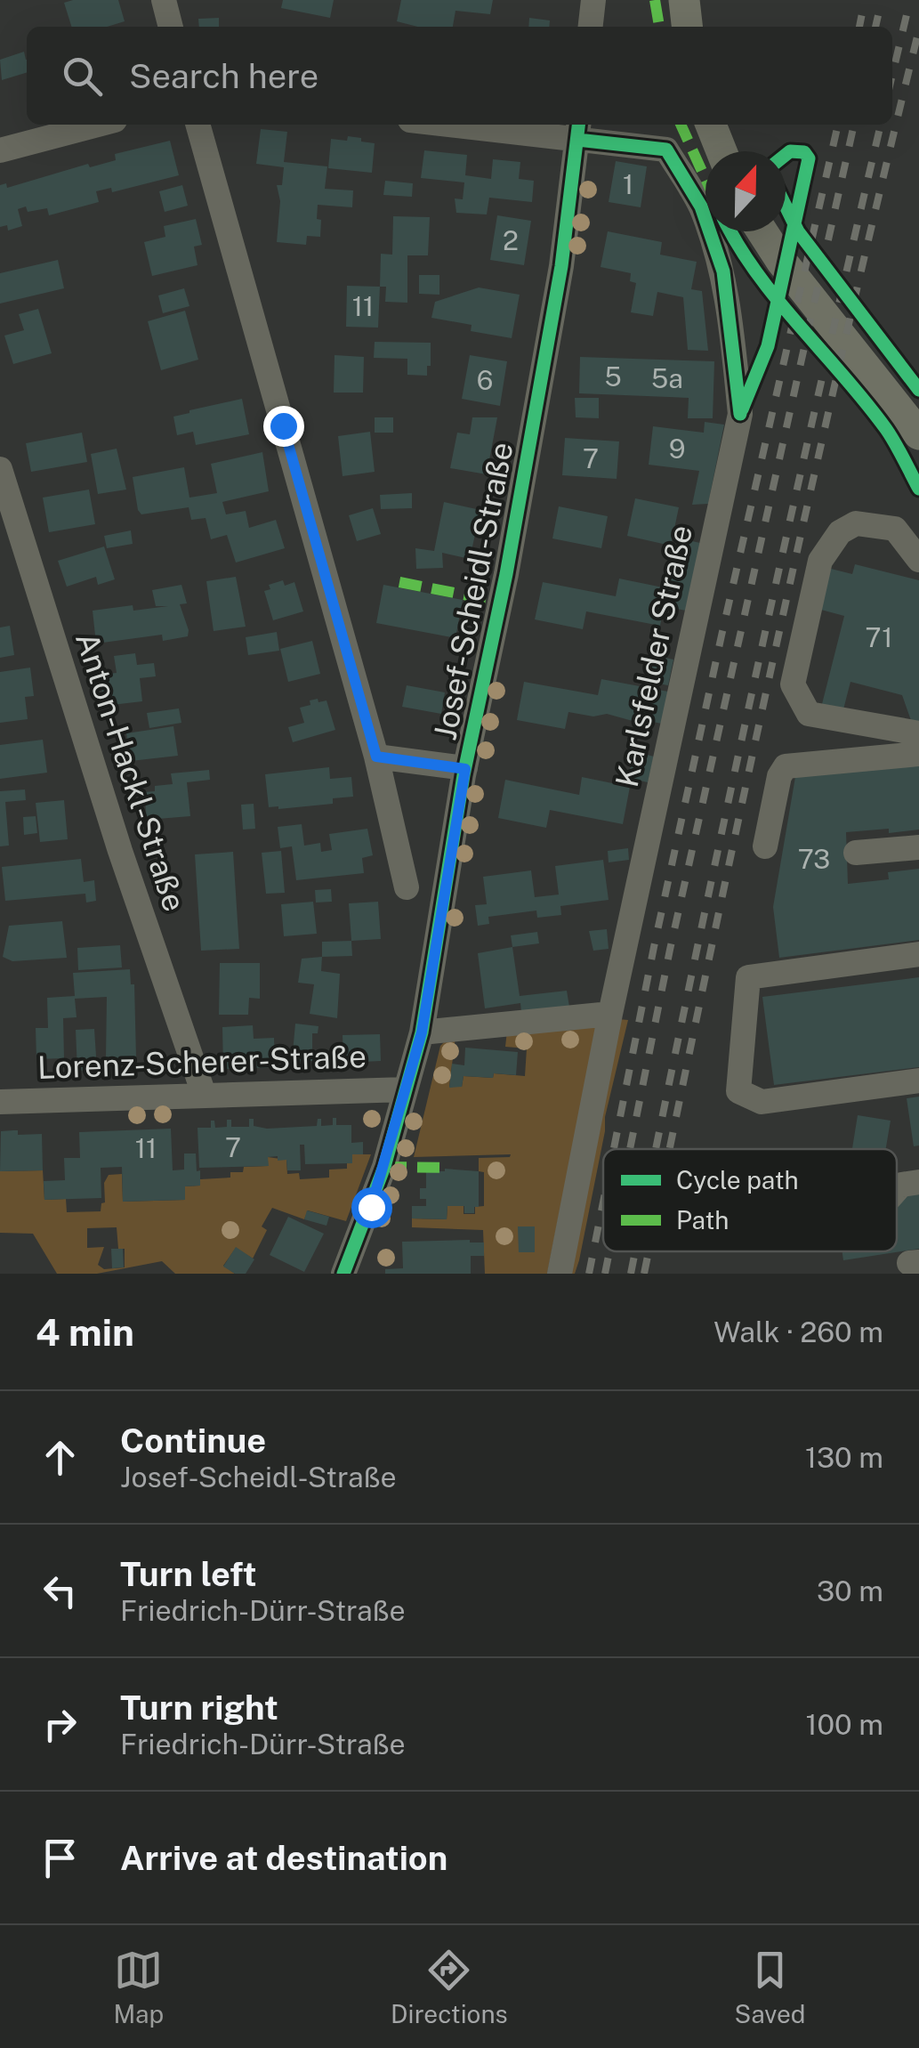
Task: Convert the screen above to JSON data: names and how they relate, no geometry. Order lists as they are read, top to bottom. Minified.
{"streets":{"street":["Josef-Scheidl-Straße","Karlsfelder Straße","Anton-Hackl-Straße","Lorenz-Scherer-Straße"]},"crossings":[["Josef-Scheidl-Straße","Karlsfelder Straße"],["Josef-Scheidl-Straße","Lorenz-Scherer-Straße"],["Anton-Hackl-Straße","Lorenz-Scherer-Straße"]],"house_numbers":["1","2","11","5","5a","6","9","7","71","73","7","11"],"legend":["Cycle path","Path"],"north":"top","page":{"search":"Search here","heading":["4 min","Walk · 260 m"],"list":[["Continue","Josef-Scheidl-Straße","130 m"],["Turn left","Friedrich-Dürr-Straße","30 m"],["Turn right","Friedrich-Dürr-Straße","100 m"],"Arrive at destination"],"nav":["Map","Directions","Saved"]}}
